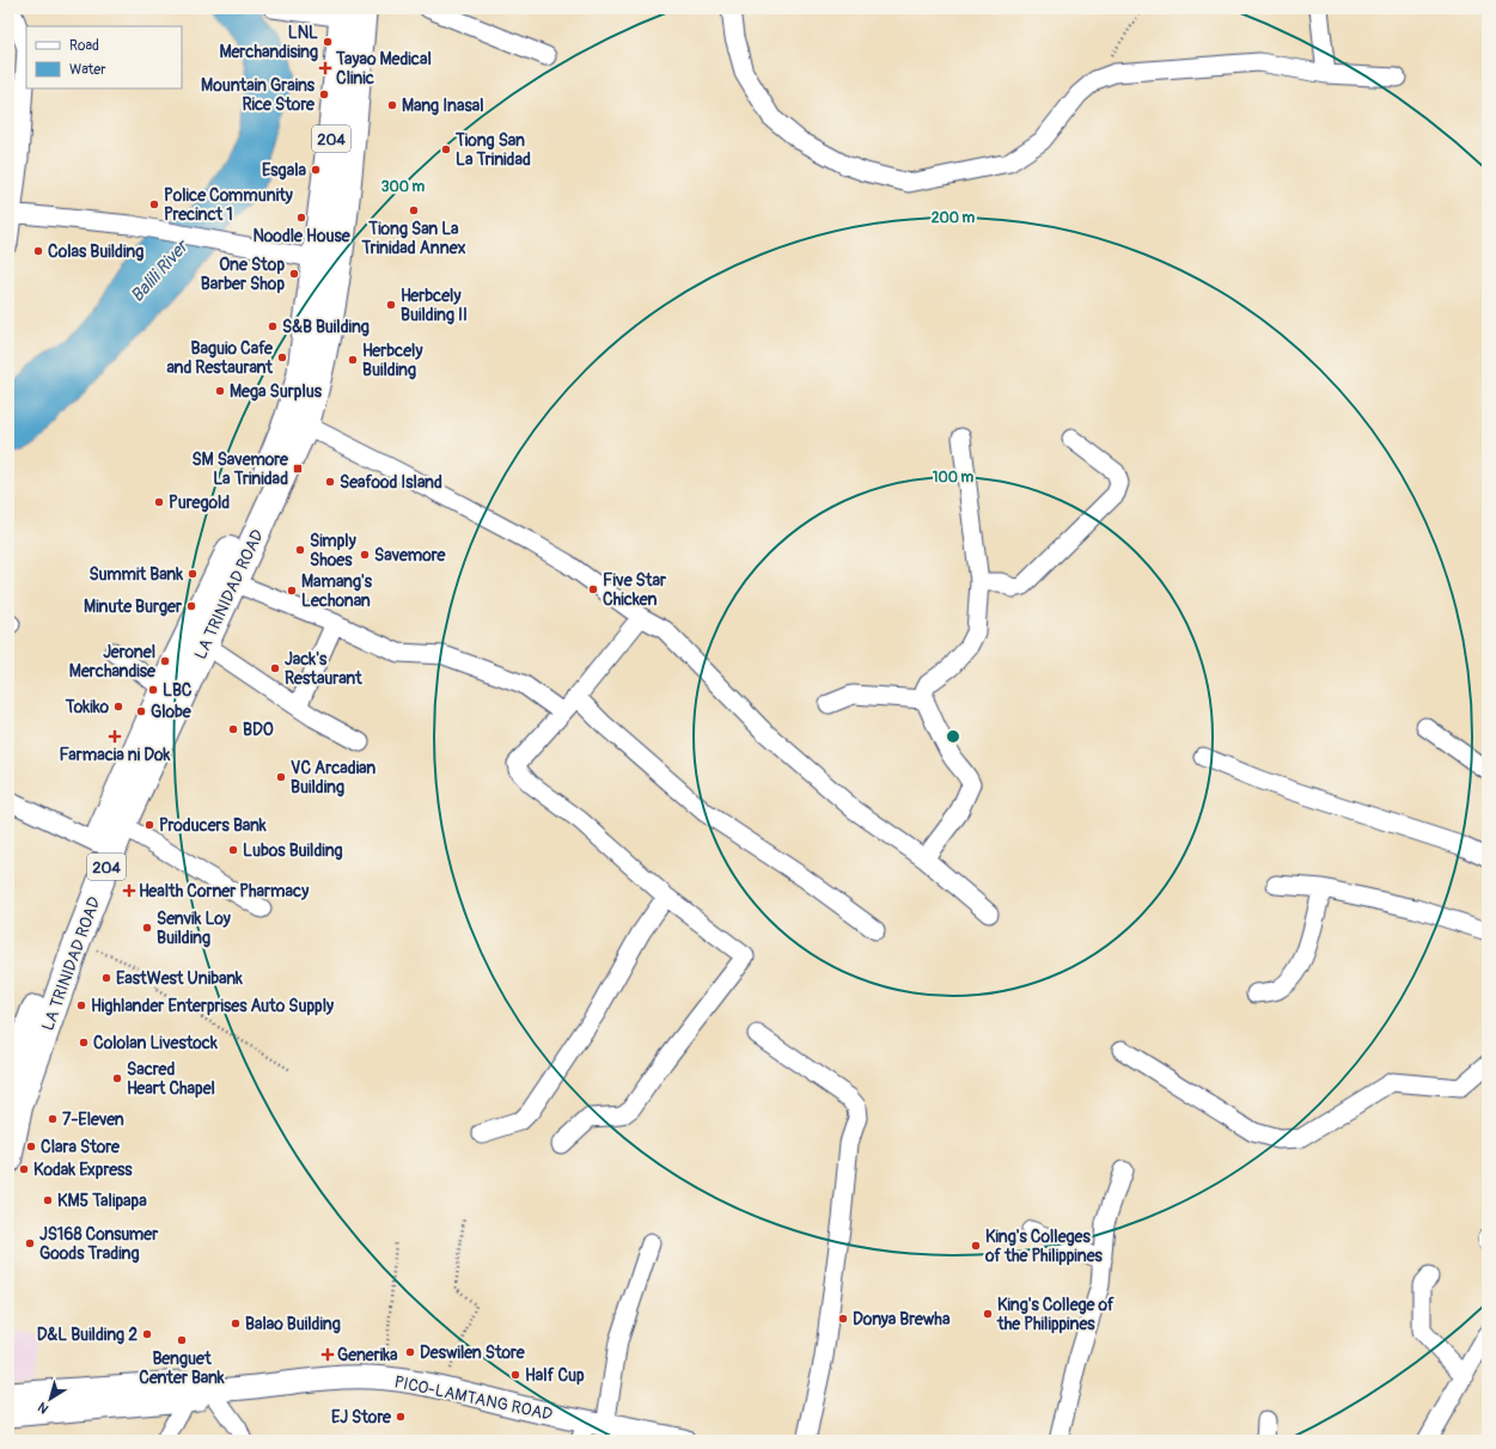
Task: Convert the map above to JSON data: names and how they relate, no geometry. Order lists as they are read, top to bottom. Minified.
{"streets":{"highway":["204","LA TRINIDAD ROAD"],"main road":["PICO-LAMTANG ROAD"]},"water":["Balili River"],"places":{"other":["LNL Merchandising","Mountain Grains Rice Store","Mang Inasal","Tiong San La Trinidad","Esgala","Police Community Precinct 1","Tiong San La Trinidad Annex","Noodle House","Colas Building","One Stop Barber Shop","Herbcely Building II","S&B Building","Baguio Cafe and Restaurant","Herbcely Building","Mega Surplus","Seafood Island","Puregold","Simply Shoes","Savemore","Summit Bank","Five Star Chicken","Mamang's Lechonan","Minute Burger","Jeronel Merchandise","Jack's Restaurant","LBC","Tokiko","Globe","BDO","VC Arcadian Building","Producers Bank","Lubos Building","Senvik Loy Building","EastWest Unibank","Highlander Enterprises Auto Supply","Cololan Livestock","Sacred Heart Chapel","7-Eleven","Clara Store","Kodak Express","KM5 Talipapa","JS168 Consumer Goods Trading","King's Colleges of the Philippines","King's College of the Philippines","Donya Brewha","Balao Building","D&L Building 2","Benguet Center Bank","Deswilen Store","Half Cup","EJ Store"],"health":["Tayao Medical Clinic","Farmacia ni Dok","Health Corner Pharmacy","Generika"],"transit":["SM Savemore La Trinidad"]},"legend":["Road","Water"],"north":"bottom left","rings":["300 m","200 m","100 m"]}
